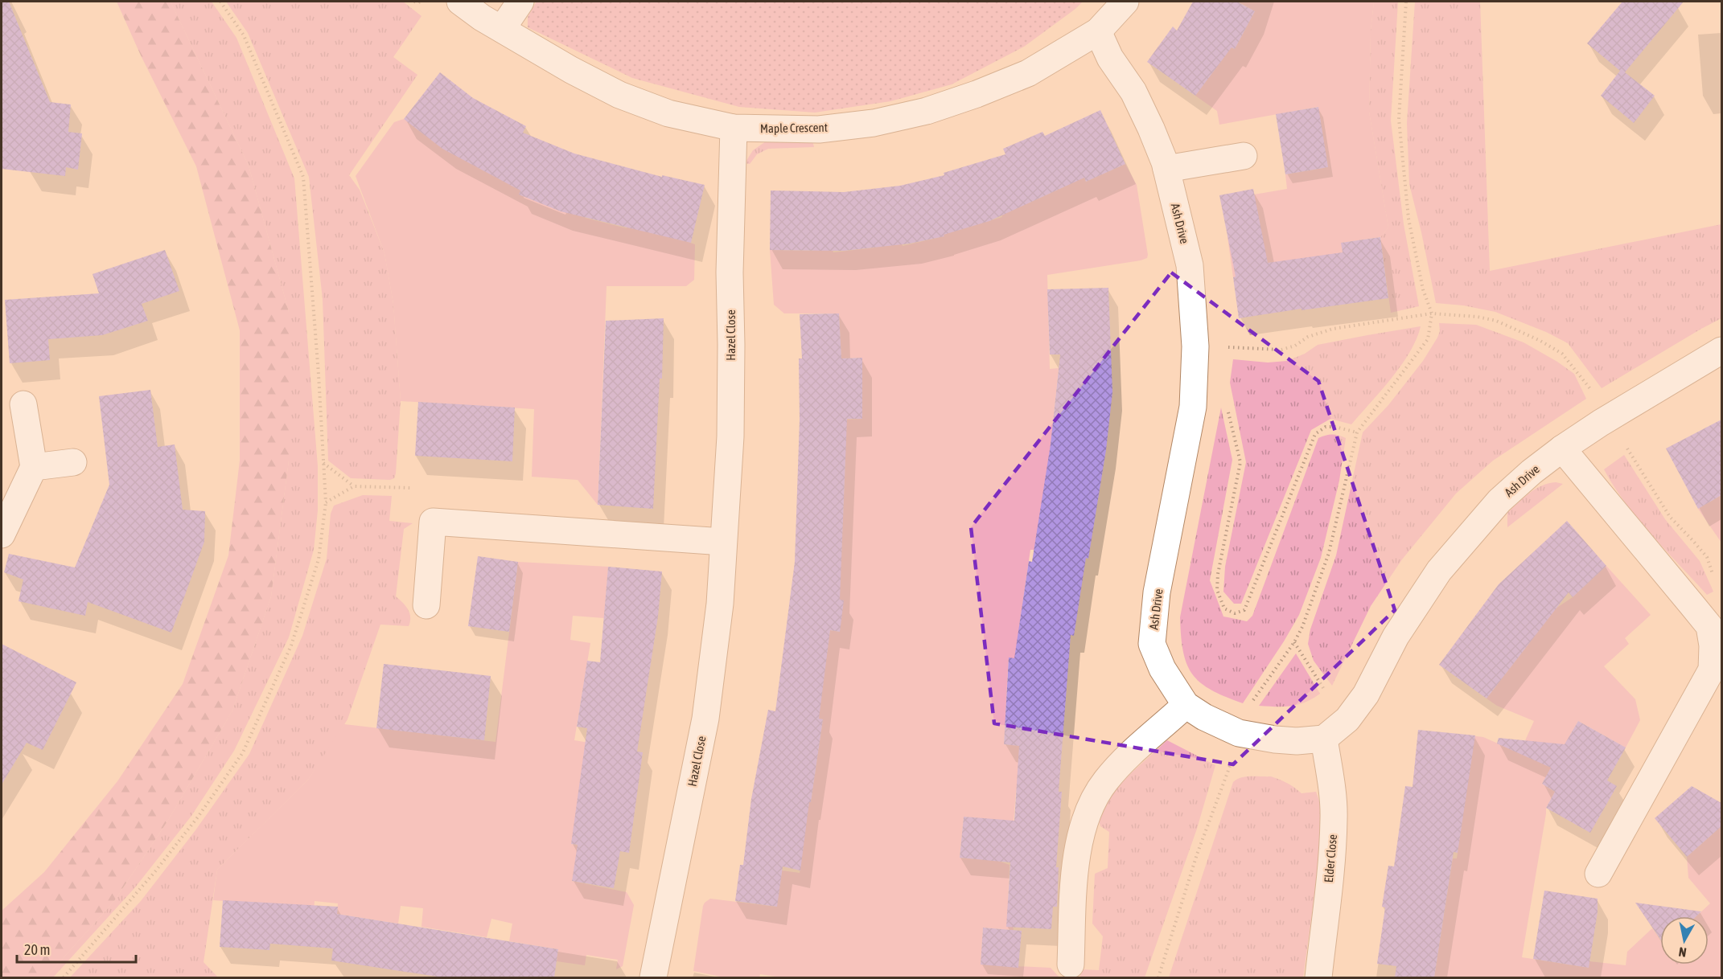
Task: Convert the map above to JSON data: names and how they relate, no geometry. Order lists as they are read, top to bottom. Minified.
{"streets":{"street":["Maple Crescent","Ash Drive","Hazel Close","Elder Close"]},"crossings":[["Maple Crescent","Ash Drive"],["Maple Crescent","Hazel Close"],["Ash Drive","Elder Close"]],"scale_bar":"20 m","north":"bottom"}
